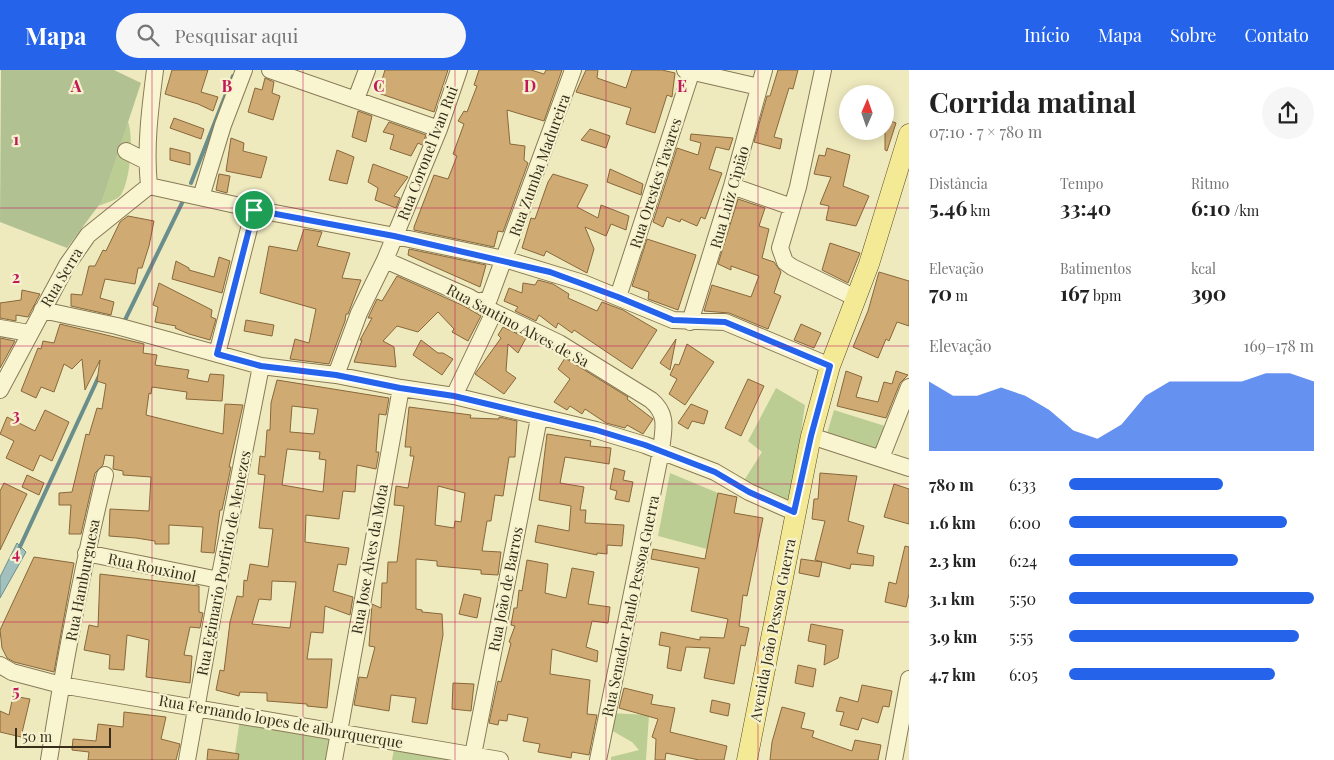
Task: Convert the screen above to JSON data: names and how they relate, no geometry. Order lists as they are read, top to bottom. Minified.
{"streets":{"main road":["Avenida João Pessoa Guerra"],"street":["Rua Coronel Ivan Rui","Rua Zumba Madureira","Rua Orestes Tavares","Rua Luiz Cipião","Rua Serra","Rua Santino Alves de Sa","Rua Jose Alves da Mota","Rua Egimario Porfirio de Menezes","Rua Rouxinol","Rua Hamburguesa","Rua João de Barros","Rua Senador Paulo Pessoa Guerra","Rua Fernando lopes de alburquerque"]},"crossings":[["Rua Coronel Ivan Rui","Rua Santino Alves de Sa"],["Rua Zumba Madureira","Rua Santino Alves de Sa"],["Rua Santino Alves de Sa","Rua Senador Paulo Pessoa Guerra"],["Rua Jose Alves da Mota","Rua Fernando lopes de alburquerque"],["Rua Egimario Porfirio de Menezes","Rua Rouxinol"],["Rua Egimario Porfirio de Menezes","Rua Fernando lopes de alburquerque"],["Rua Rouxinol","Rua Hamburguesa"],["Rua Hamburguesa","Rua Fernando lopes de alburquerque"],["Rua João de Barros","Rua Fernando lopes de alburquerque"]],"scale_bar":"50 m","north":"top","page":{"header":"Mapa","search":"Pesquisar aqui","nav":["Início","Mapa","Sobre","Contato"],"heading":["Corrida matinal","07:10 · 7 × 780 m"],"stats":[["Distância","5.46 km"],["Tempo","33:40"],["Ritmo","6:10 /km"],["Elevação","70 m"],["Batimentos","167 bpm"],["kcal","390"]],"chart":["Elevação","169–178 m"],"list":[{"name":"780 m","note":"6:33"},{"name":"1.6 km","note":"6:00"},{"name":"2.3 km","note":"6:24"},{"name":"3.1 km","note":"5:50"},{"name":"3.9 km","note":"5:55"},{"name":"4.7 km","note":"6:05"}],"scale":"50 m"},"grid":{"columns":["A","B","C","D","E"],"rows":["1","2","3","4","5"]}}
